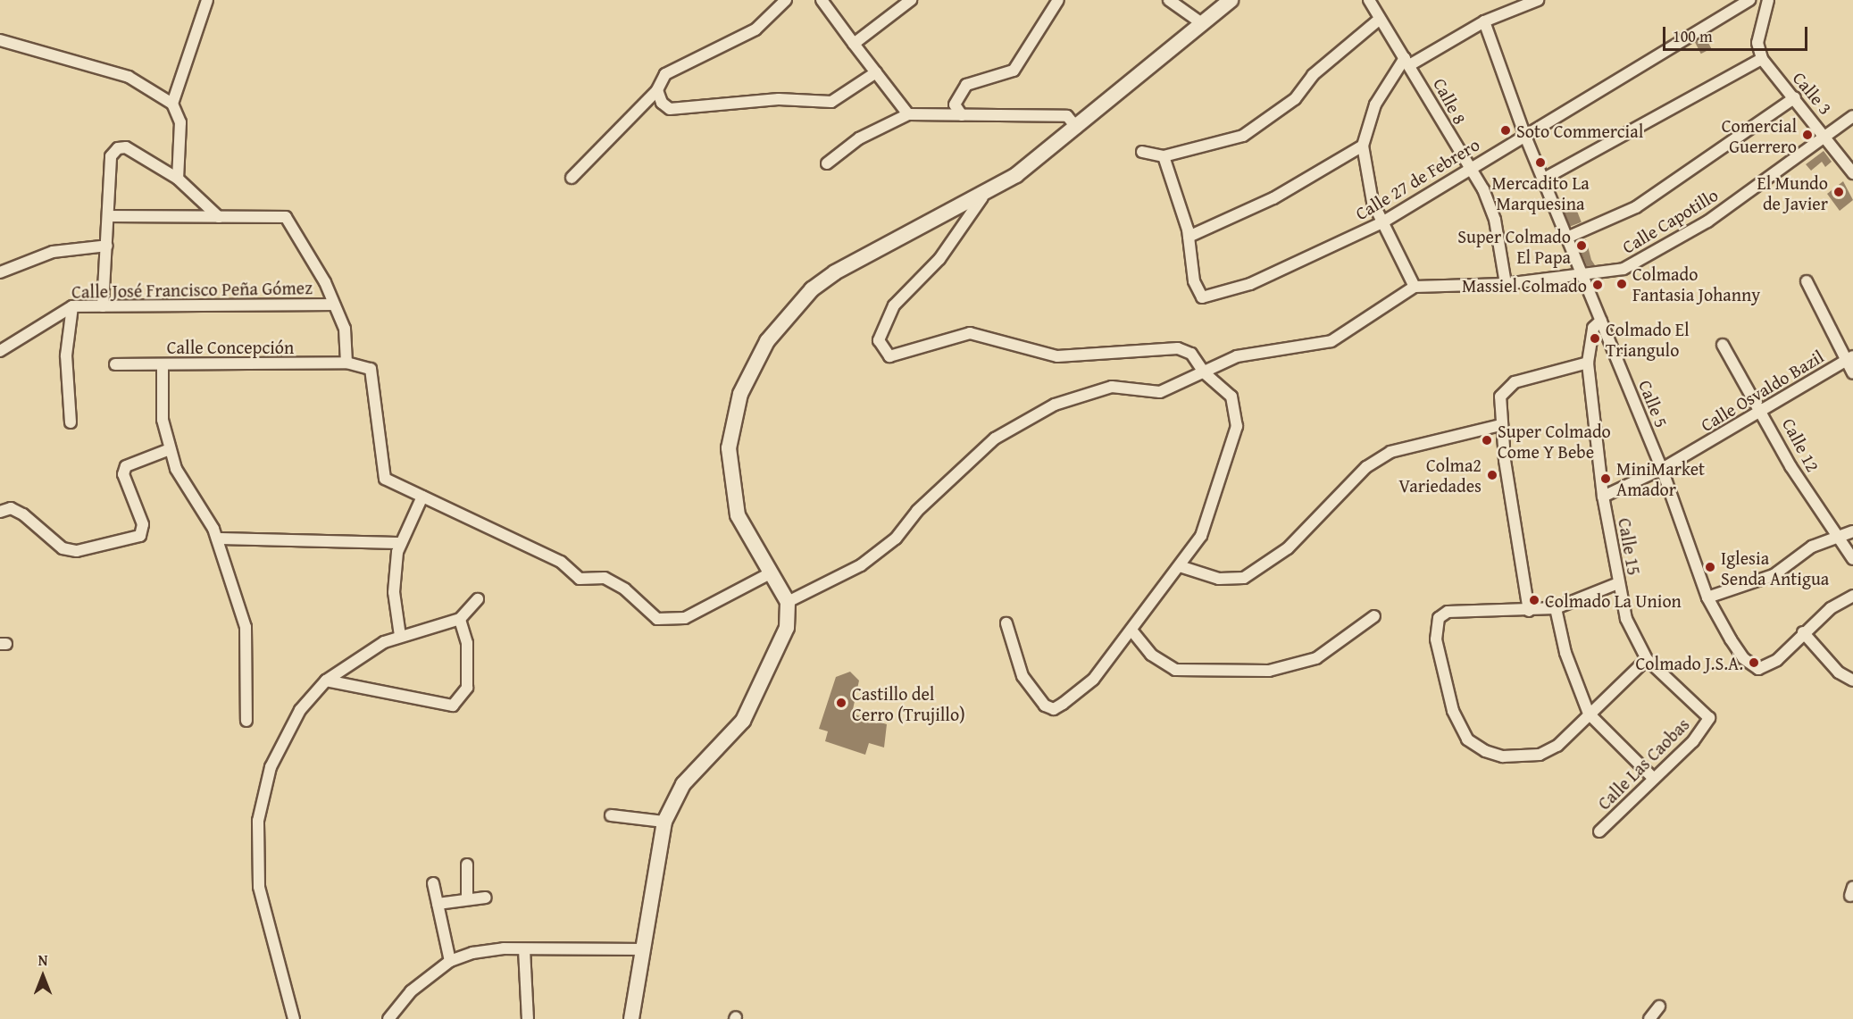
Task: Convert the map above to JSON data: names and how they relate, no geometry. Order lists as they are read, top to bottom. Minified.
{"streets":{"street":["Calle 3","Calle 8","Calle 27 de Febrero","Calle Capotillo","Calle José Francisco Peña Gómez","Calle Concepción","Calle Osvaldo Bazil","Calle 5","Calle 12","Calle 15","Calle Las Caobas"]},"crossings":[["Calle 3","Calle Capotillo"],["Calle 8","Calle 27 de Febrero"],["Calle 8","Calle Capotillo"],["Calle 27 de Febrero","Calle 5"],["Calle Capotillo","Calle 5"],["Calle Osvaldo Bazil","Calle 5"],["Calle Osvaldo Bazil","Calle 12"],["Calle Osvaldo Bazil","Calle 15"],["Calle 5","Calle 15"],["Calle 15","Calle Las Caobas"]],"places":["Soto Commercial","Comercial Guerrero","Mercadito La Marquesina","El Mundo de Javier","Super Colmado El Papa","Colmado Fantasia Johanny","Massiel Colmado","Colmado El Triangulo","Super Colmado Come Y Bebe","Colma2 Variedades","MiniMarket Amador","Iglesia Senda Antigua","Colmado La Union","Colmado J.S.A.","Castillo del Cerro (Trujillo)"],"scale_bar":"100 m","north":"top"}
